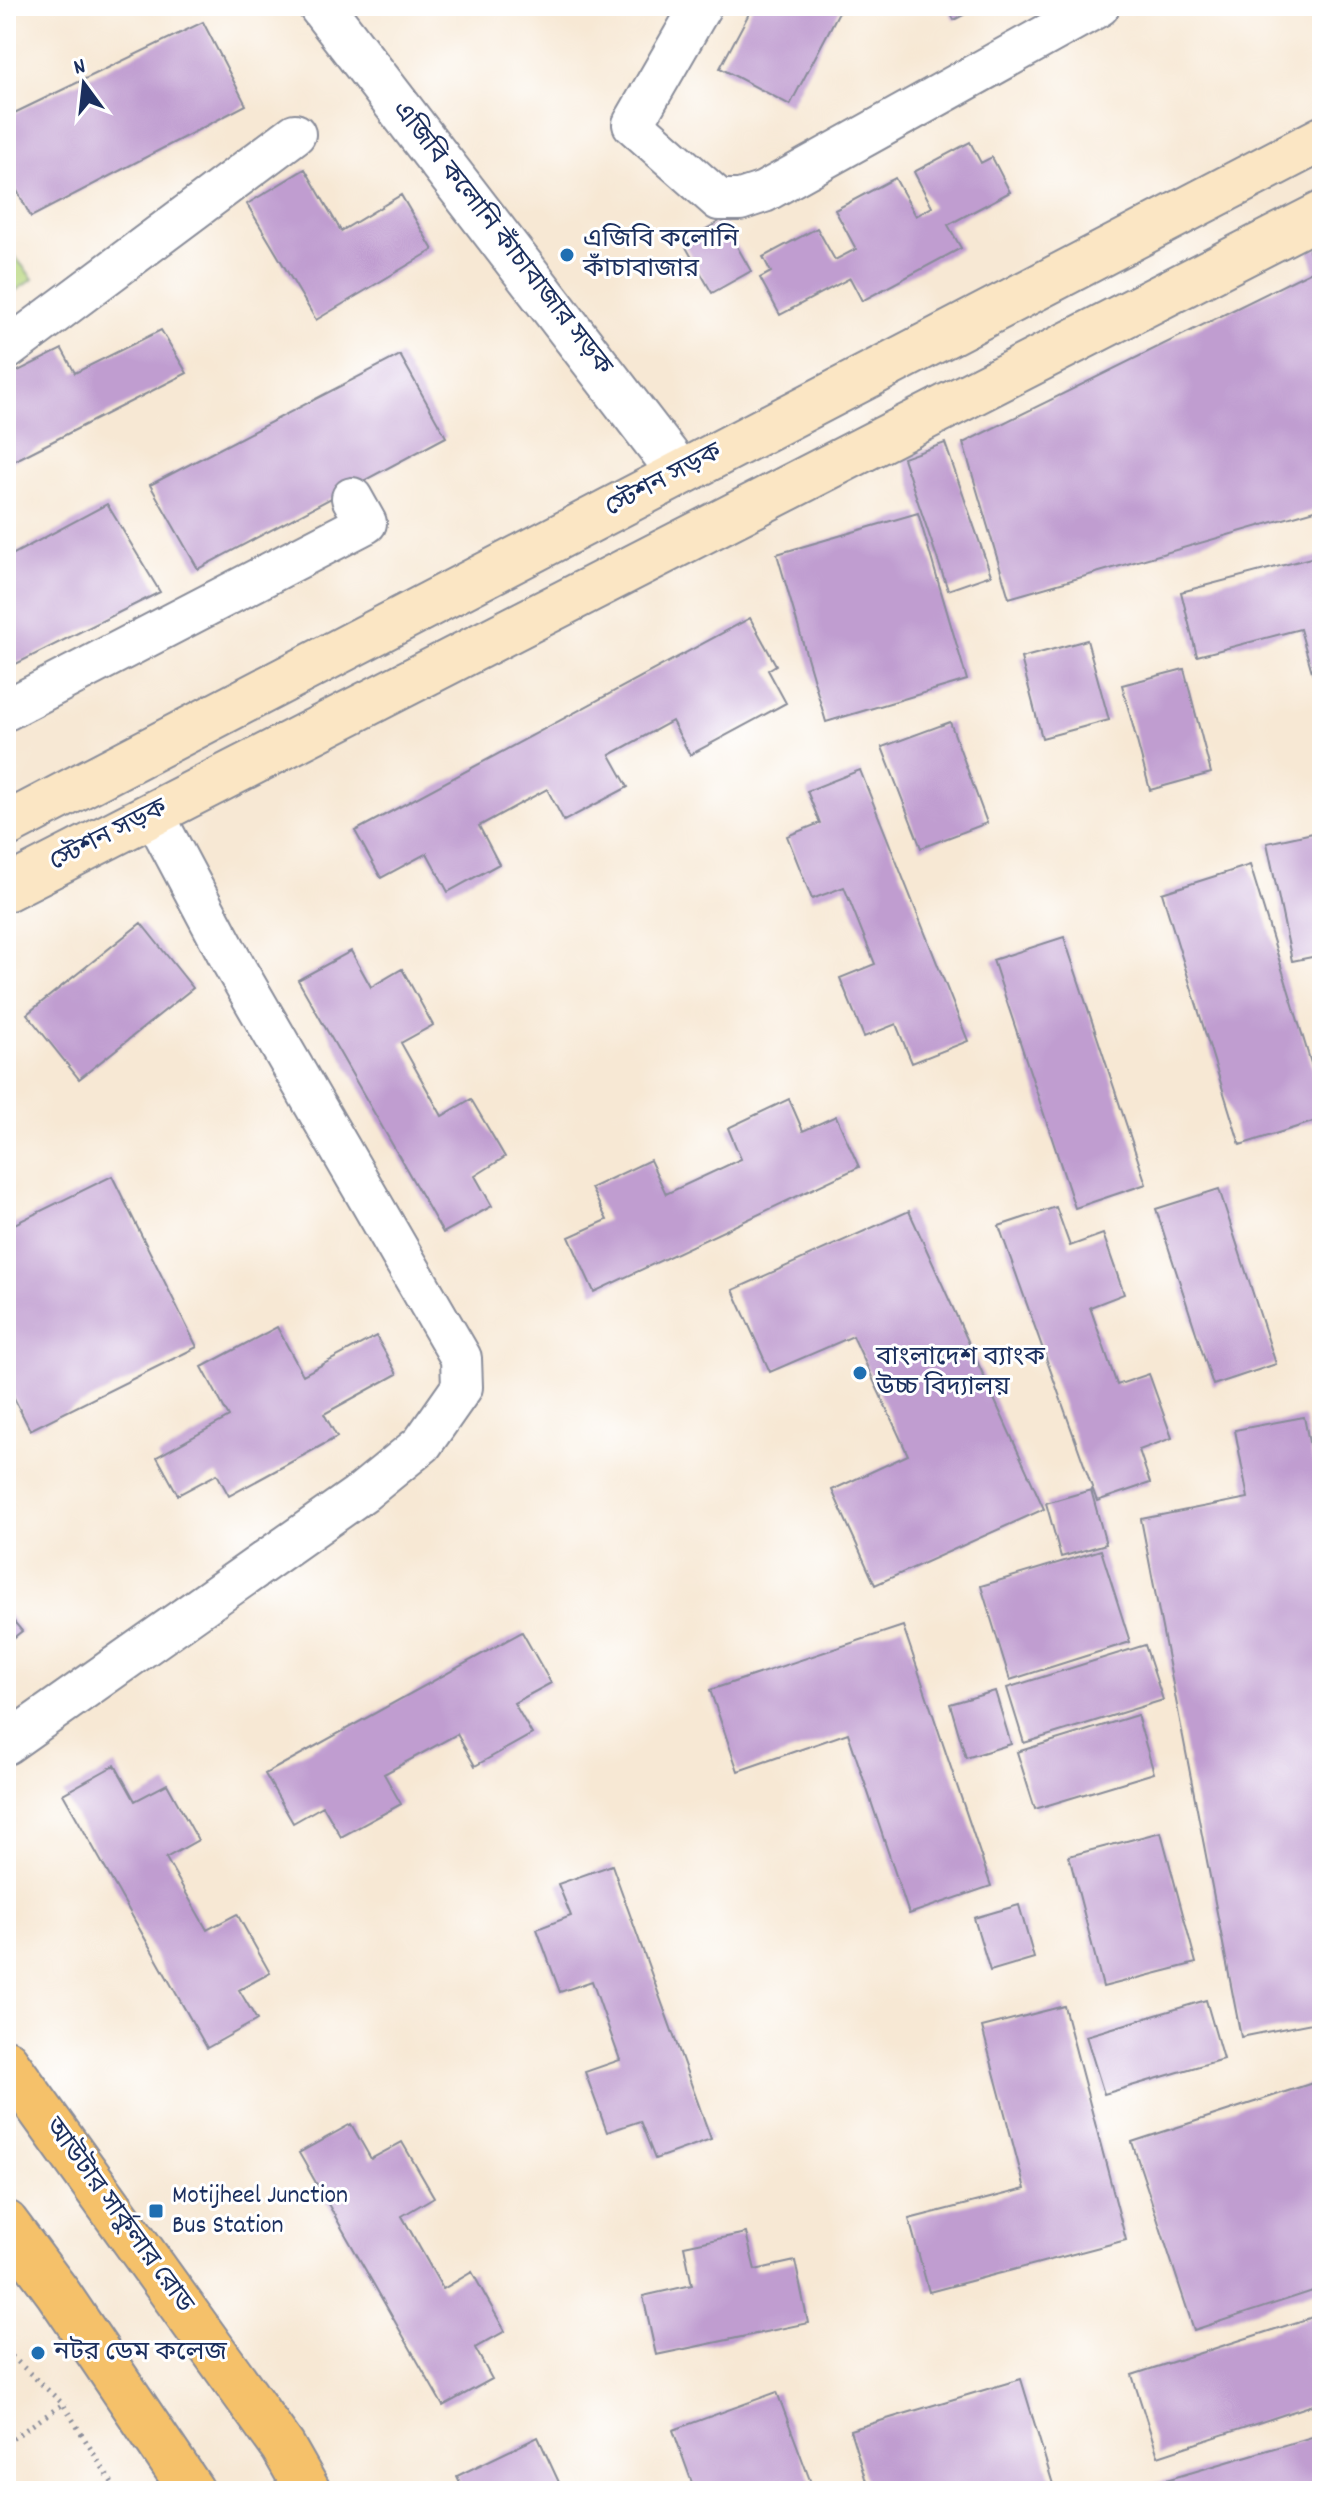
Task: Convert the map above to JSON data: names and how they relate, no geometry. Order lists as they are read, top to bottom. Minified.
{"streets":{"main road":["স্টেশন সড়ক","আউটার সার্কুলার রোড"],"street":["এজিবি কলোনি কাঁচাবাজার সড়ক"]},"crossings":[["এজিবি কলোনি কাঁচাবাজার সড়ক","স্টেশন সড়ক"]],"places":{"other":["এজিবি কলোনি কাঁচাবাজার","বাংলাদেশ ব্যাংক উচ্চ বিদ্যালয়","নটর ডেম কলেজ"],"transit":["Motijheel Junction Bus Station"]},"north":"top"}
